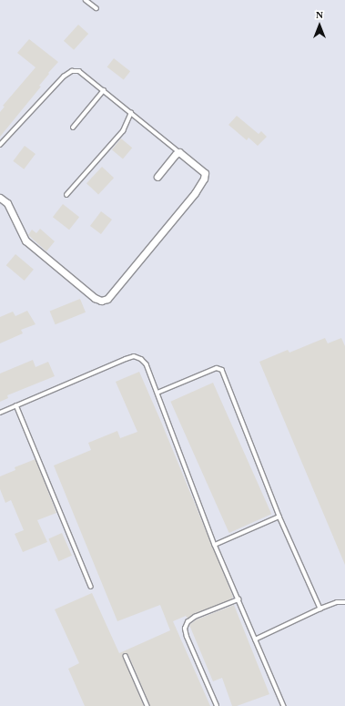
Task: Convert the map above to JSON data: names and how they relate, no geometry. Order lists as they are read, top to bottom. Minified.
{"north":"top"}
